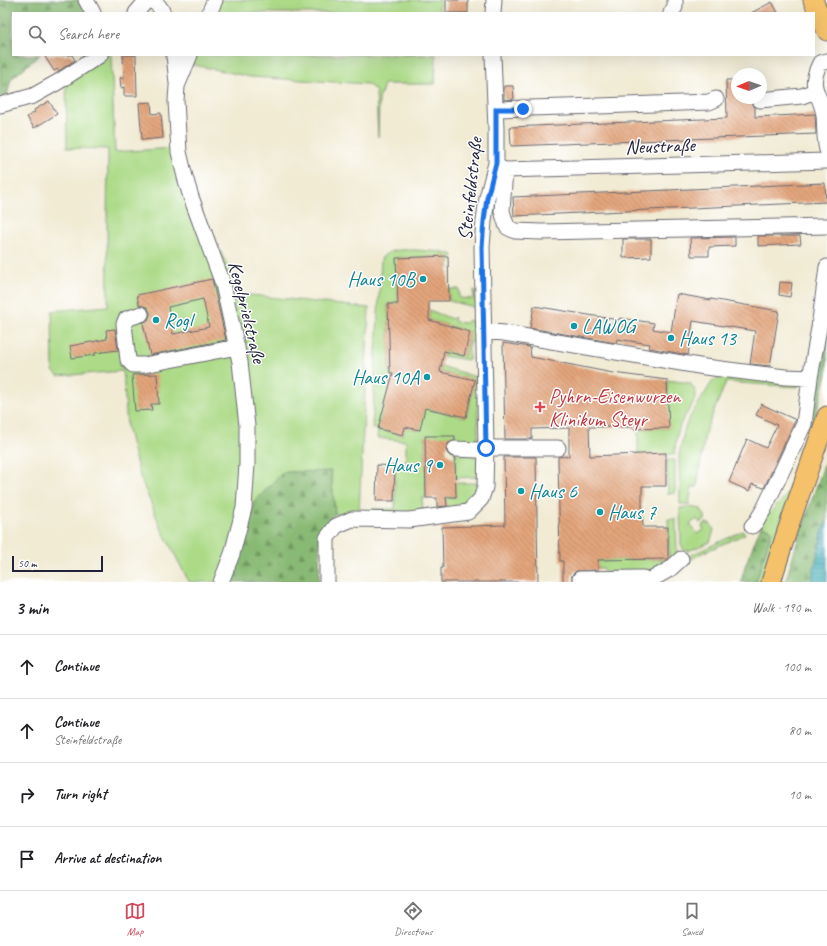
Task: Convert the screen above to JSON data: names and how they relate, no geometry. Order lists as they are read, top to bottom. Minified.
{"streets":{"street":["Neustraße","Steinfeldstraße","Kegelprielstraße"]},"crossings":[["Neustraße","Steinfeldstraße"]],"places":{"other":["Haus 10B","Rogl","LAWOG","Haus 13","Haus 10A","Haus 9","Haus 6","Haus 7"],"health":["Pyhrn-Eisenwurzen Klinikum Steyr"]},"scale_bar":"50 m","north":"left","page":{"search":"Search here","scale":"50 m","heading":["3 min","Walk · 190 m"],"list":[["Continue","100 m"],["Continue","Steinfeldstraße","80 m"],["Turn right","10 m"],"Arrive at destination"],"nav":["Map","Directions","Saved"]}}
